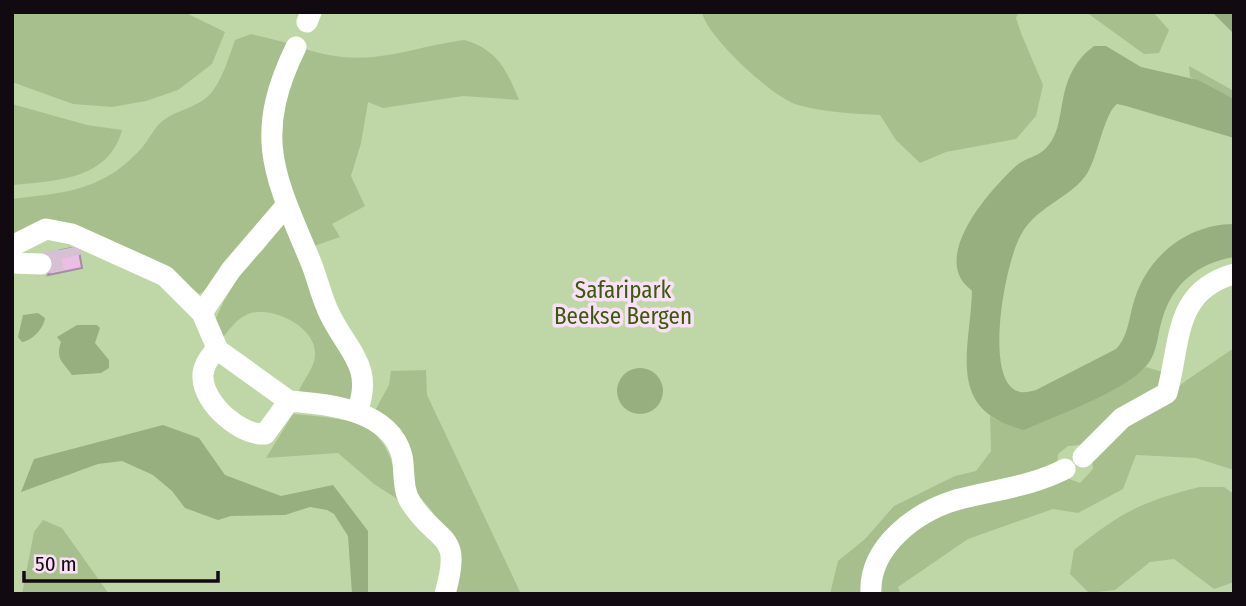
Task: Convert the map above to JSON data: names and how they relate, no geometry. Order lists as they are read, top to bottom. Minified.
{"parks":["Safaripark Beekse Bergen"],"scale_bar":"50 m"}
